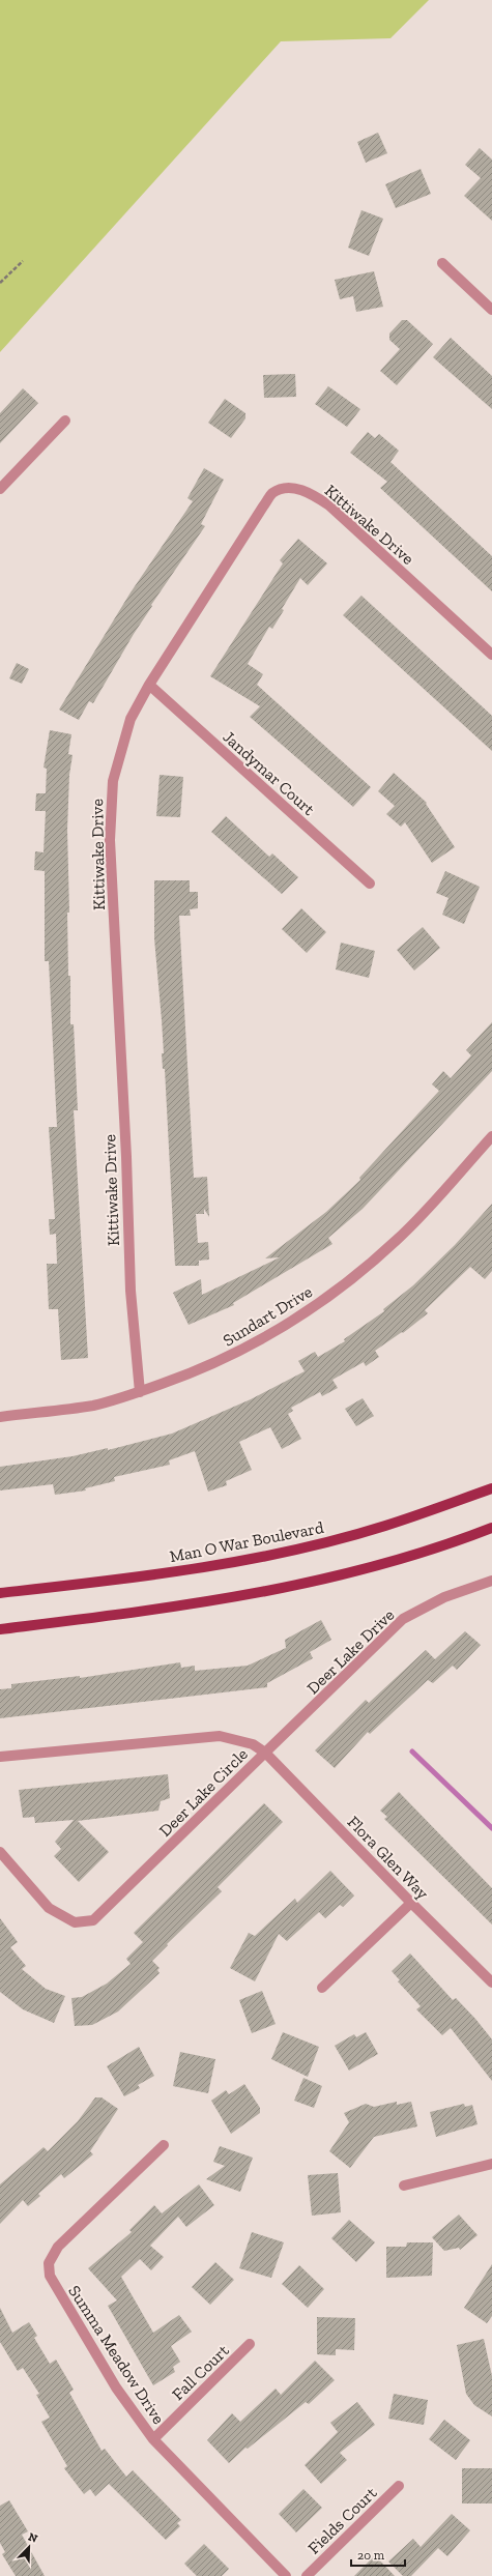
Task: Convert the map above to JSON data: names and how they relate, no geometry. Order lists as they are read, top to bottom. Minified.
{"streets":{"main road":["Man O War Boulevard"],"street":["Kittiwake Drive","Jandymar Court","Sundart Drive","Deer Lake Drive","Deer Lake Circle","Flora Glen Way","Summa Meadow Drive","Fall Court","Fields Court"]},"crossings":[["Kittiwake Drive","Jandymar Court"],["Kittiwake Drive","Sundart Drive"],["Deer Lake Drive","Deer Lake Circle"],["Deer Lake Drive","Flora Glen Way"],["Deer Lake Circle","Flora Glen Way"],["Summa Meadow Drive","Fall Court"]],"scale_bar":"20 m","north":"top right"}
